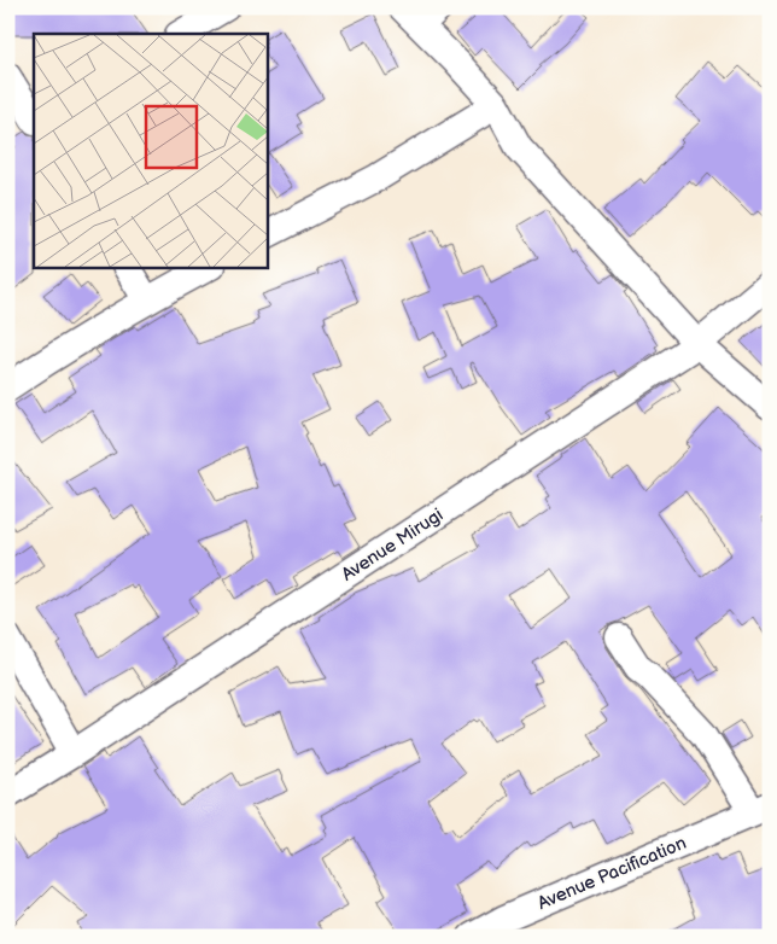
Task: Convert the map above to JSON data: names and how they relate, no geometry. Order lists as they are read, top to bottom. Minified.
{"streets":{"street":["Avenue Mirugi","Avenue Pacification"]}}
